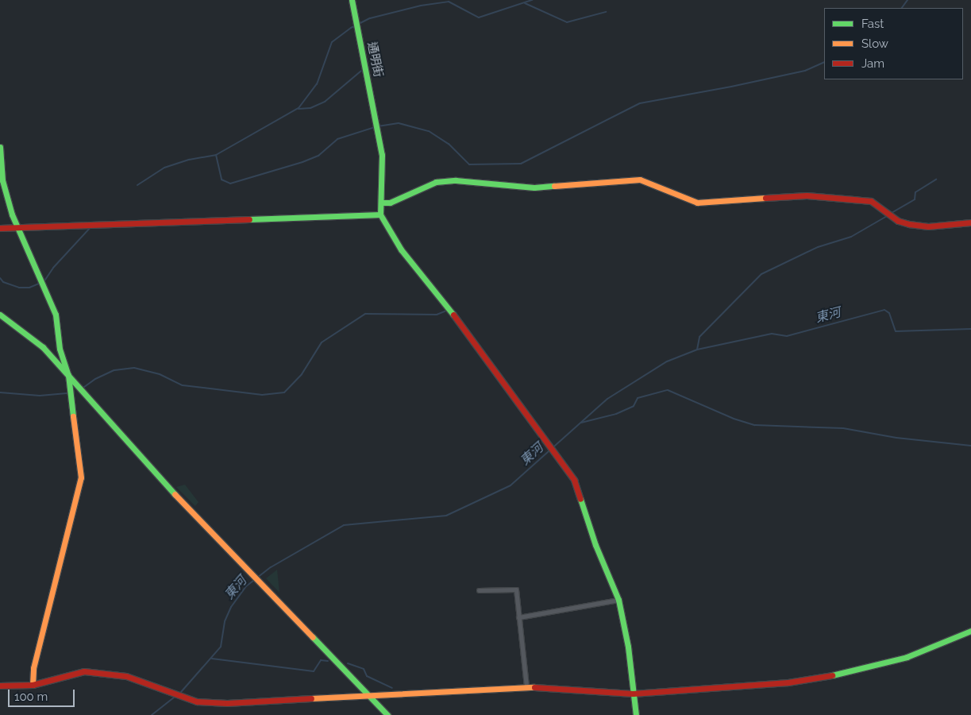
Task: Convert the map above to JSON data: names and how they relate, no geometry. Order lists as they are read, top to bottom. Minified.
{"streets":{"street":["通明街"]},"water":["東河"],"legend":["Fast","Slow","Jam"],"scale_bar":"100 m"}
